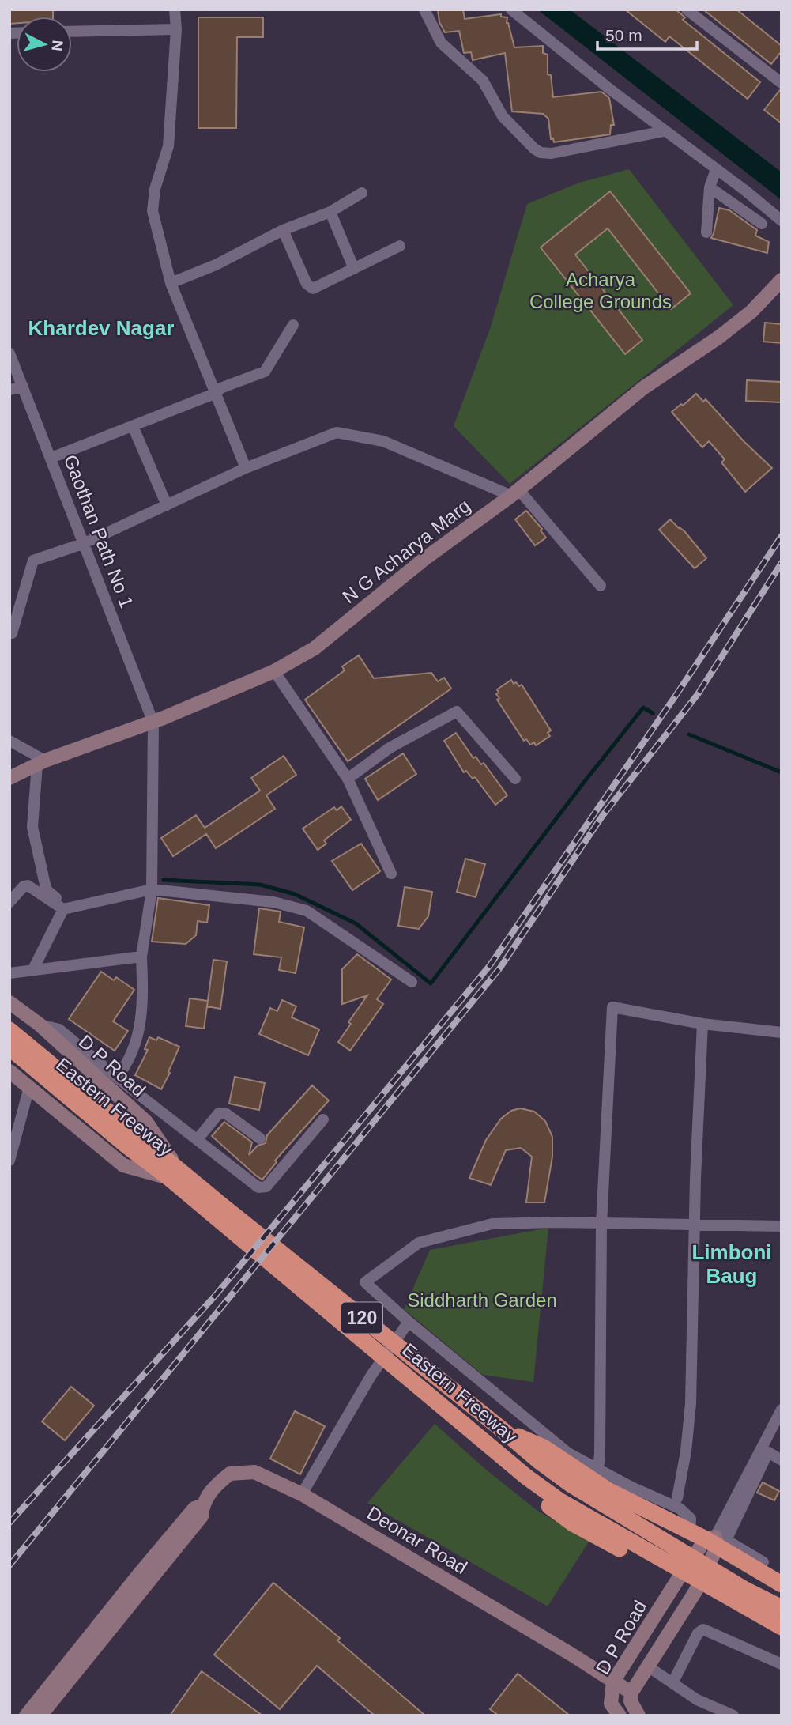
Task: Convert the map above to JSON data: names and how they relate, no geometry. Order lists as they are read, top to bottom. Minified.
{"streets":{"highway":["Eastern Freeway","120"],"main road":["N G Acharya Marg","D P Road","Deonar Road"],"street":["Gaothan Path No 1"]},"crossings":[["Gaothan Path No 1","N G Acharya Marg"],["D P Road","Eastern Freeway"],["D P Road","Deonar Road"]],"districts":["Khardev Nagar","Limboni Baug"],"parks":["Acharya College Grounds","Siddharth Garden"],"scale_bar":"50 m","north":"right"}
